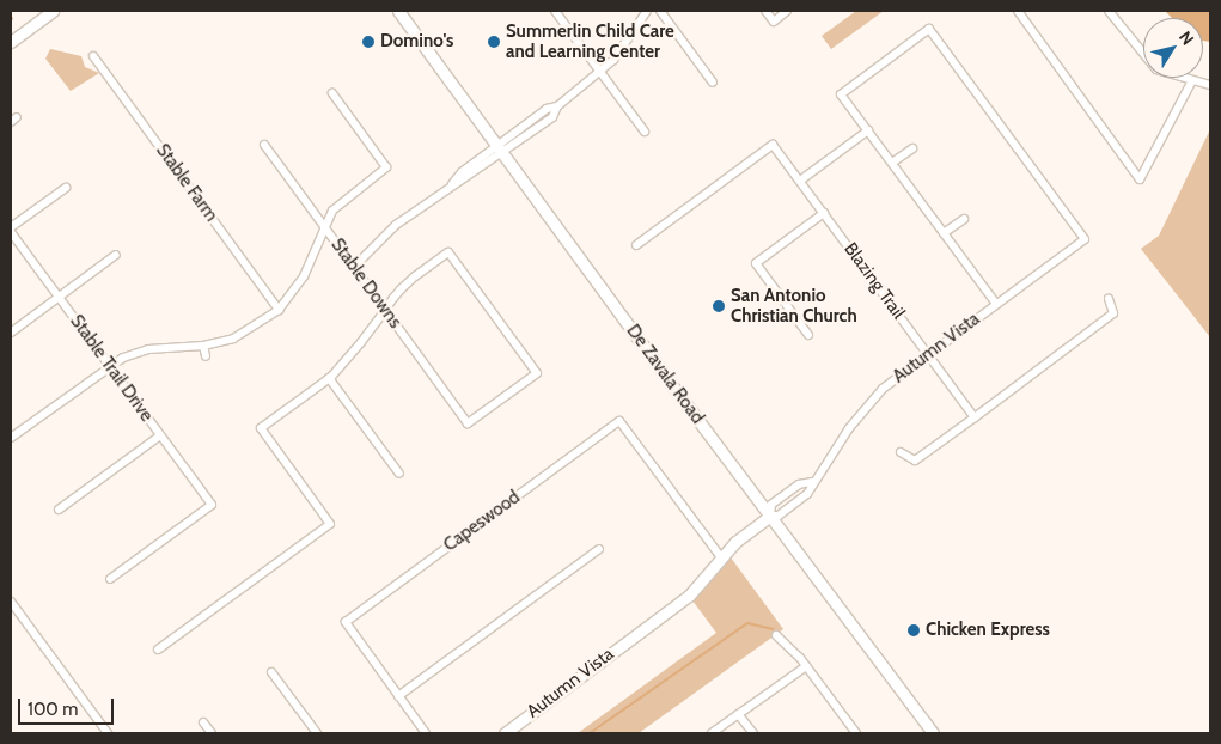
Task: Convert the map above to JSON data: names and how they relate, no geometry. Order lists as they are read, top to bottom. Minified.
{"streets":{"main road":["Autumn Vista","De Zavala Road"],"street":["Stable Farm","Blazing Trail","Stable Downs","Stable Trail Drive","Capeswood"]},"crossings":[["Blazing Trail","Autumn Vista"],["Autumn Vista","De Zavala Road"],["Autumn Vista","Capeswood"]],"places":["Domino's","Summerlin Child Care and Learning Center","San Antonio Christian Church","Chicken Express"],"scale_bar":"100 m","north":"top right"}
